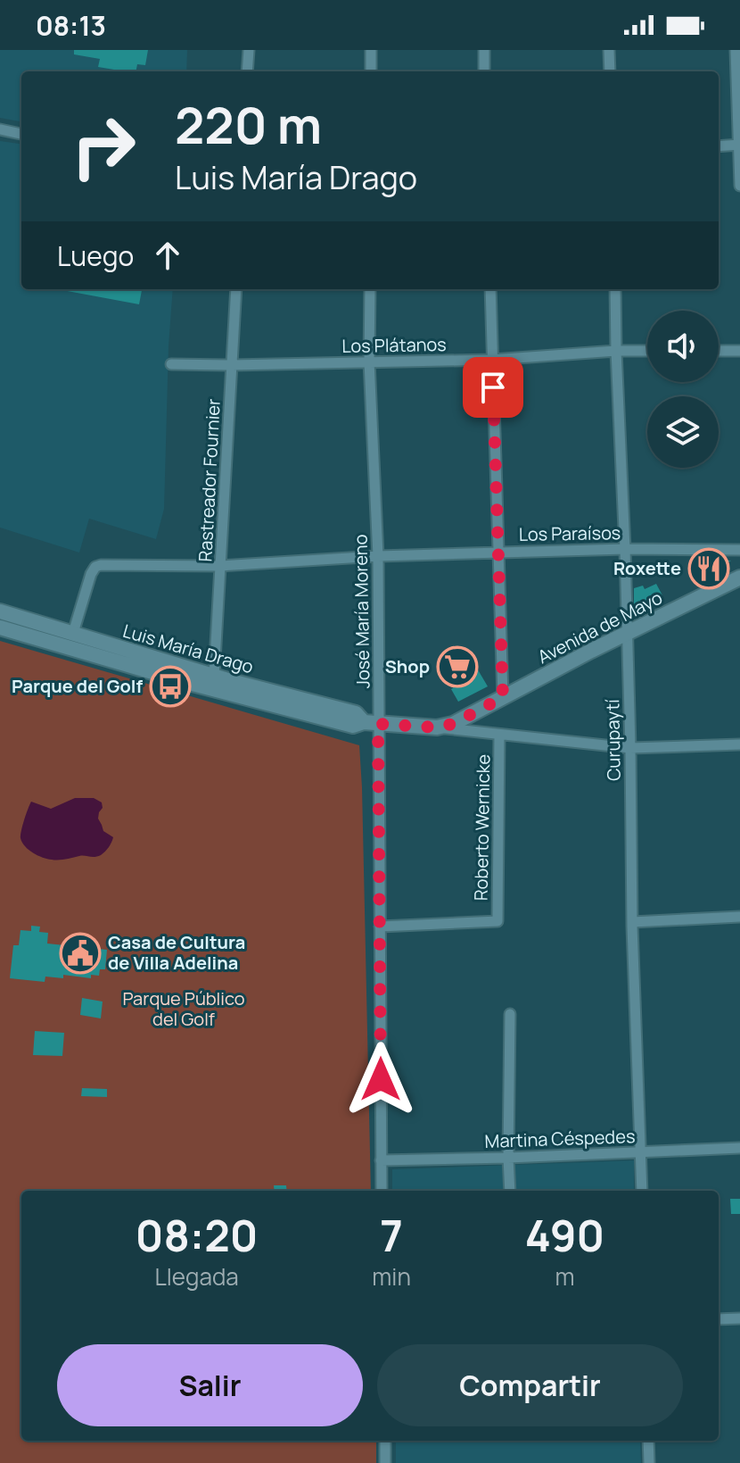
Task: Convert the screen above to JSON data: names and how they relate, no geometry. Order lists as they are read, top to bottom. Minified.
{"streets":{"main road":["Avenida de Mayo","Luis María Drago"],"street":["Los Plátanos","Rastreador Fournier","Los Paraísos","José María Moreno","Curupaytí","Roberto Wernicke","Martina Céspedes"]},"crossings":[["Los Plátanos","Rastreador Fournier"],["Los Plátanos","José María Moreno"],["Los Plátanos","Curupaytí"],["Rastreador Fournier","Los Paraísos"],["Rastreador Fournier","Luis María Drago"],["Los Paraísos","José María Moreno"],["Los Paraísos","Luis María Drago"],["Los Paraísos","Curupaytí"],["José María Moreno","Luis María Drago"],["José María Moreno","Roberto Wernicke"],["José María Moreno","Martina Céspedes"],["Avenida de Mayo","Luis María Drago"],["Avenida de Mayo","Curupaytí"],["Luis María Drago","Curupaytí"],["Luis María Drago","Roberto Wernicke"],["Curupaytí","Martina Céspedes"]],"parks":["Parque Público del Golf"],"places":{"restaurant":["Roxette"],"supermarket":["Shop"],"bus stop":["Parque del Golf"],"public building":["Casa de Cultura de Villa Adelina"]},"page":{"status":"08:13","turn":["220 m","Luis María Drago"],"then":"Luego","eta":["08:20","Llegada","7","min","490","m"],"buttons":["Salir","Compartir"]}}
